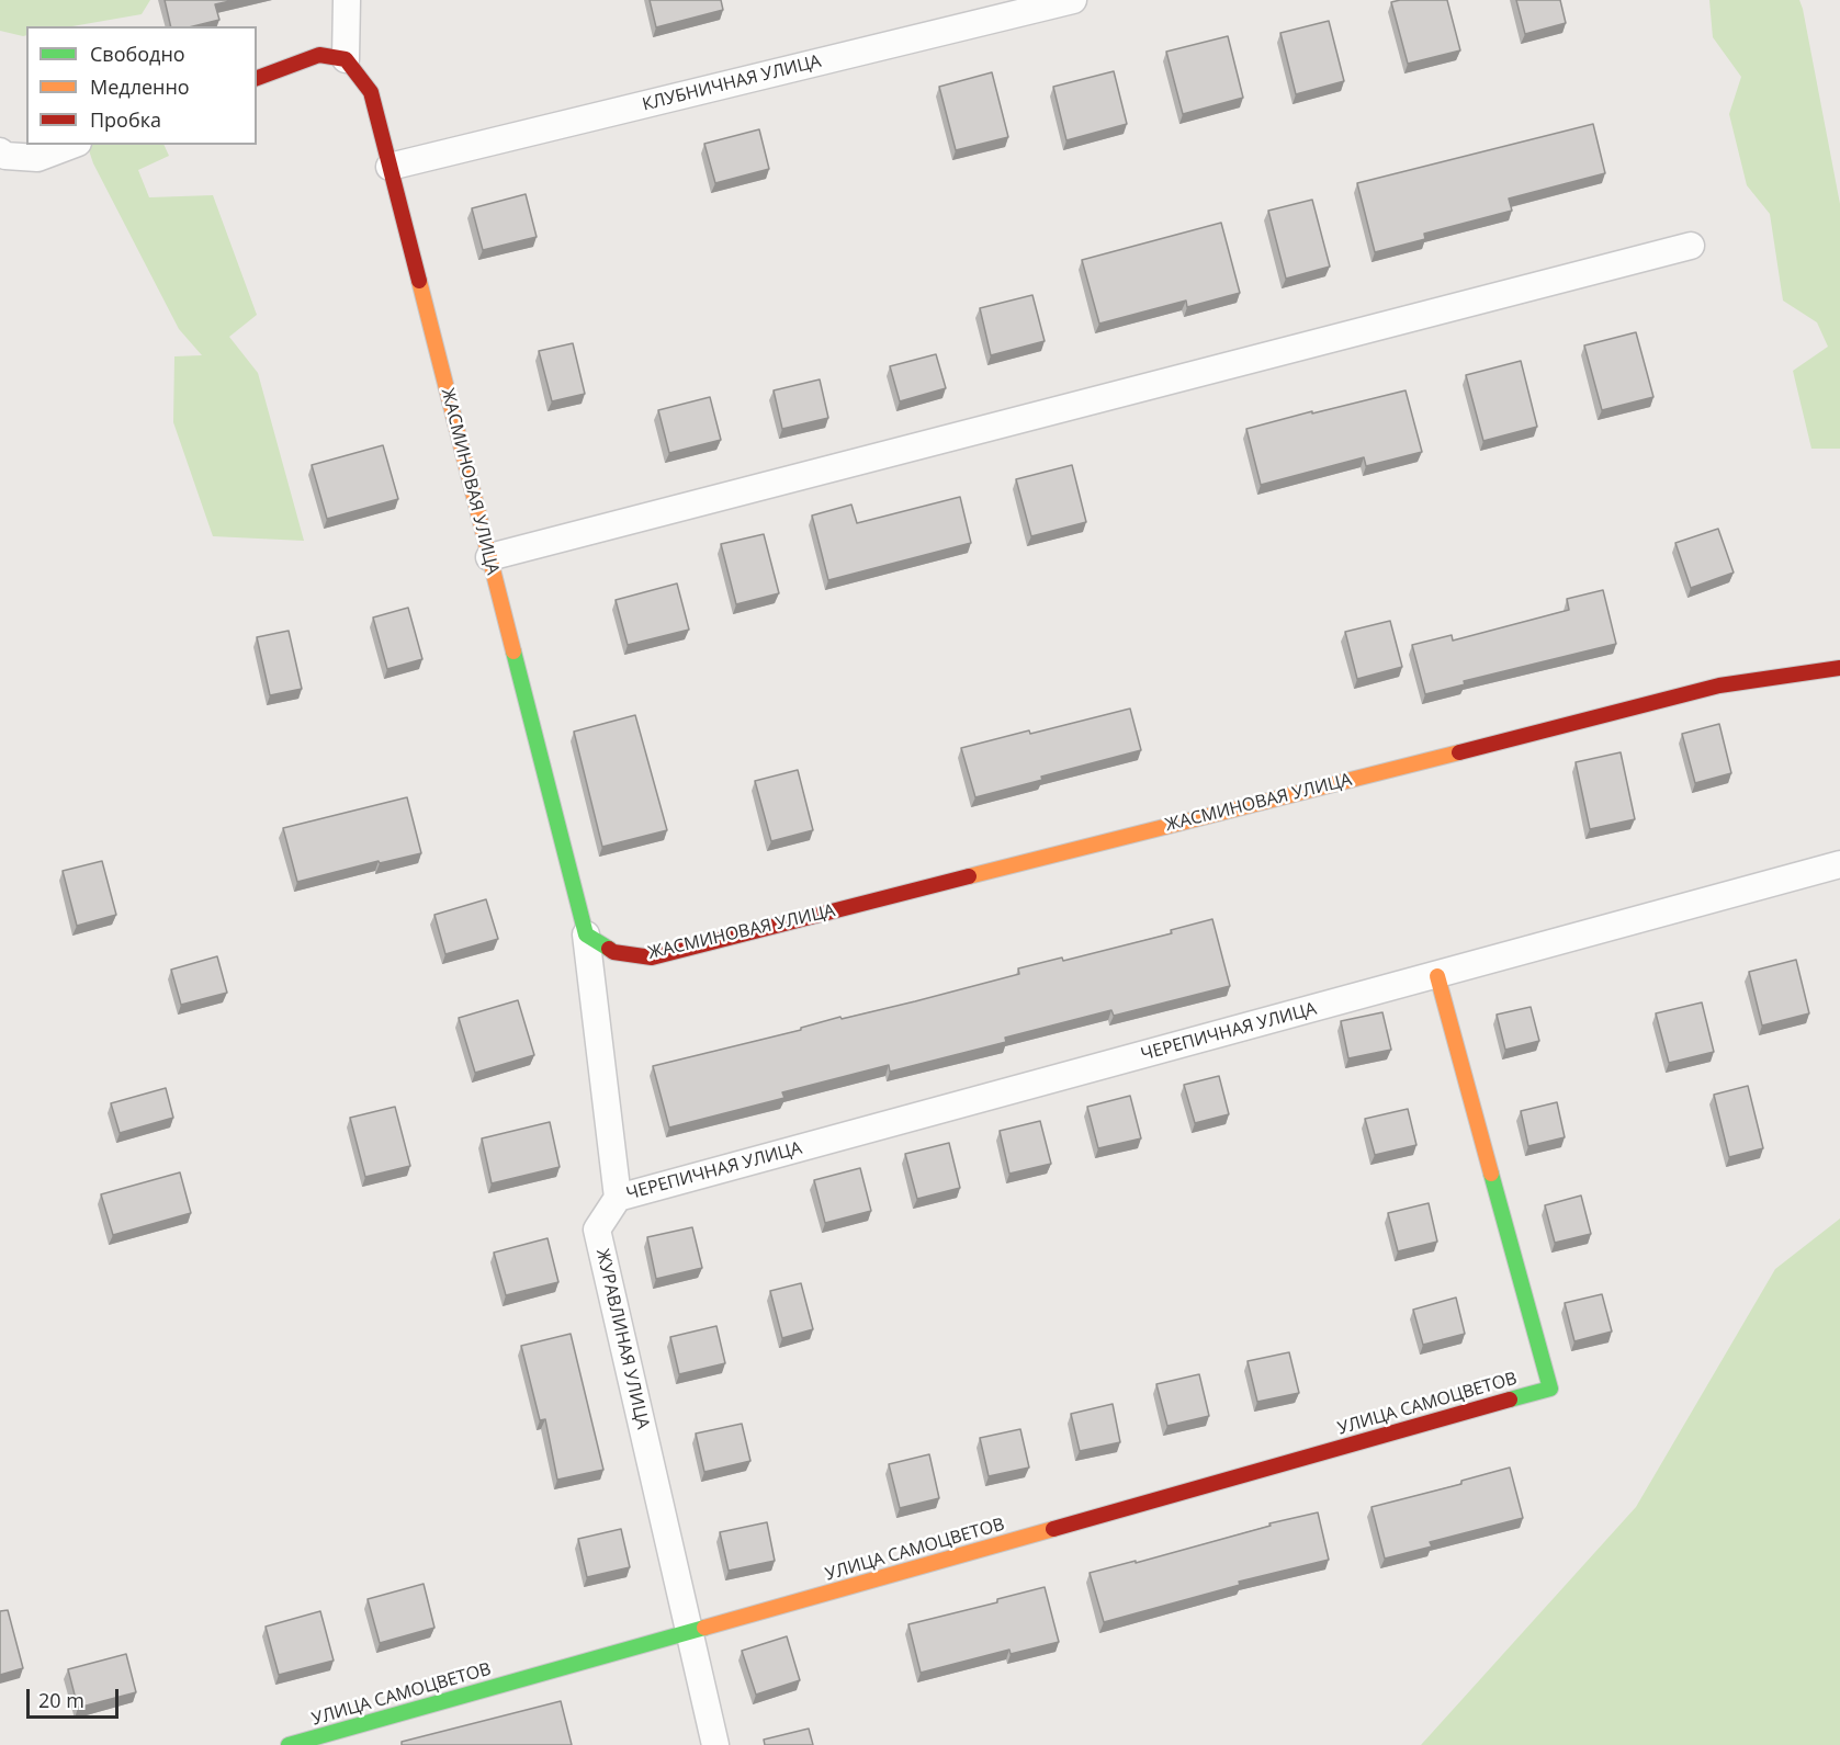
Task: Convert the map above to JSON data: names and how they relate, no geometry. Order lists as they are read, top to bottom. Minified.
{"streets":{"street":["КЛУБНИЧНАЯ УЛИЦА","ЖАСМИНОВАЯ УЛИЦА","ЧЕРЕПИЧНАЯ УЛИЦА","ЖУРАВЛИНАЯ УЛИЦА","УЛИЦА САМОЦВЕТОВ"]},"crossings":[["КЛУБНИЧНАЯ УЛИЦА","ЖАСМИНОВАЯ УЛИЦА"],["ЧЕРЕПИЧНАЯ УЛИЦА","ЖУРАВЛИНАЯ УЛИЦА"],["ЧЕРЕПИЧНАЯ УЛИЦА","УЛИЦА САМОЦВЕТОВ"],["ЖУРАВЛИНАЯ УЛИЦА","УЛИЦА САМОЦВЕТОВ"]],"legend":["Свободно","Медленно","Пробка"],"scale_bar":"20 m"}
